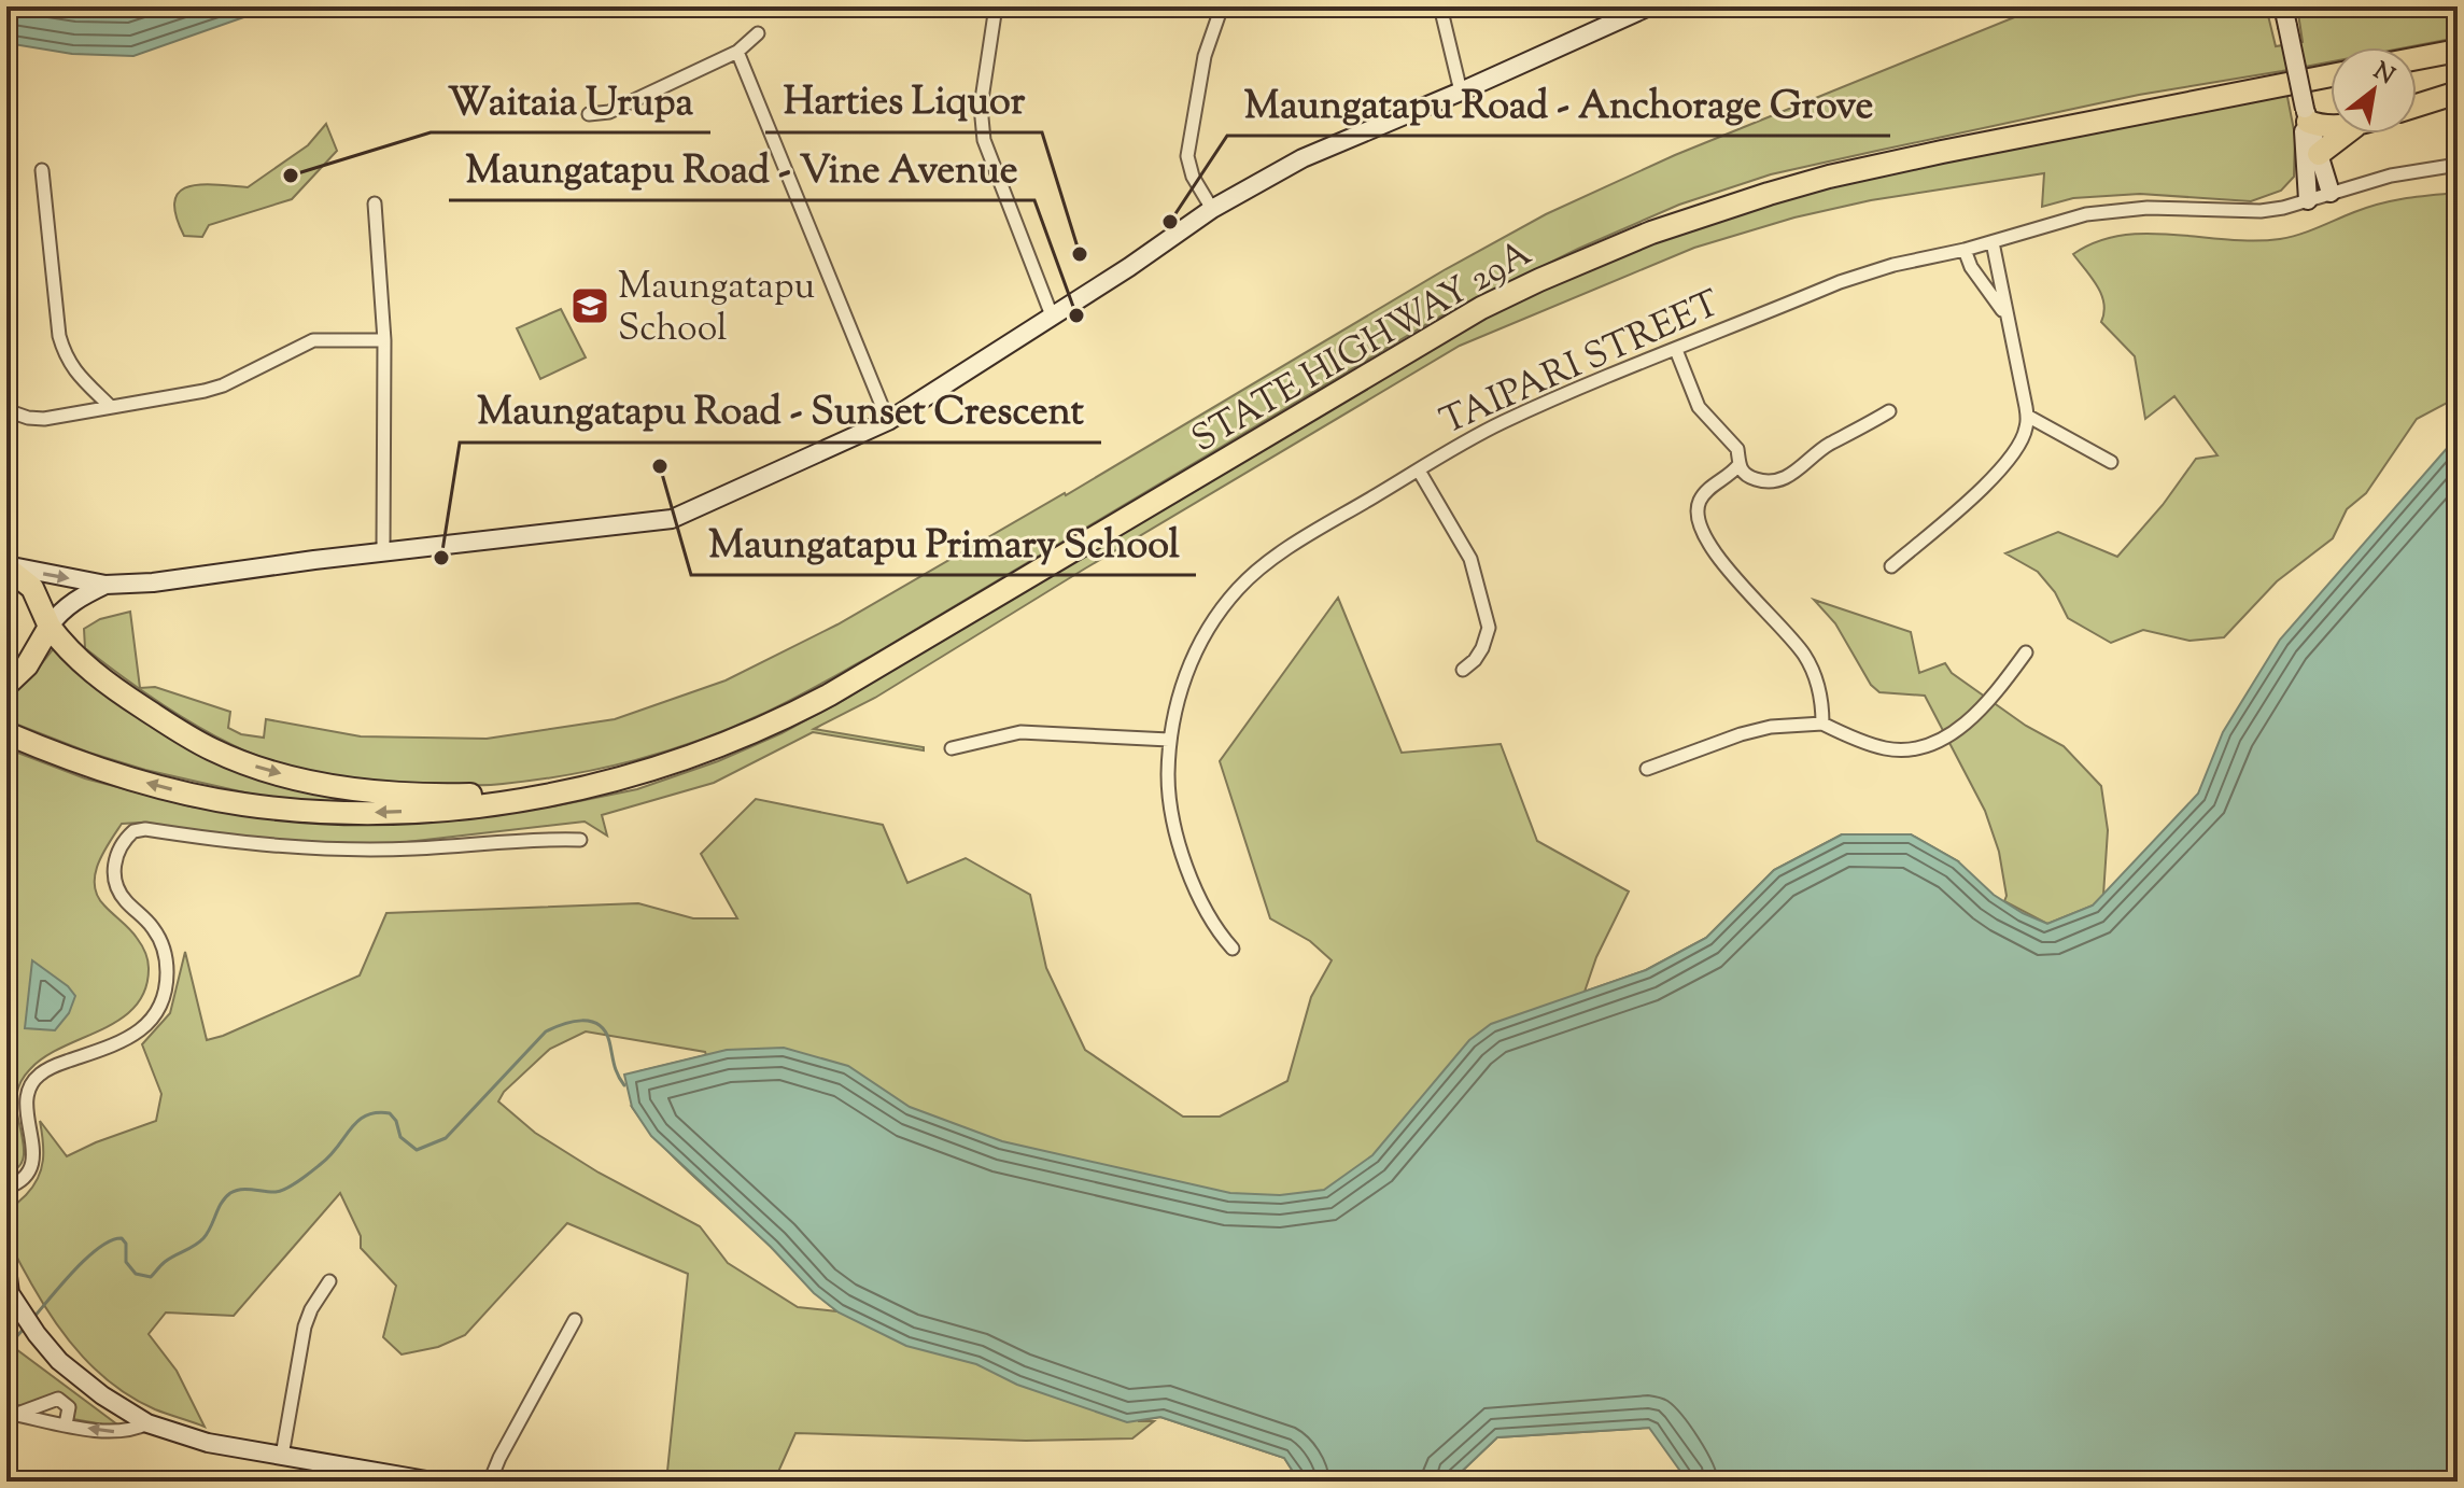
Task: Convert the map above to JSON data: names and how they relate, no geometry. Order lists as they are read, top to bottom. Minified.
{"streets":{"highway":["STATE HIGHWAY 29A"],"street":["TAIPARI STREET"]},"places":{"other":["Waitaia Urupa","Maungatapu Road - Anchorage Grove","Harties Liquor","Maungatapu Road - Vine Avenue","Maungatapu Primary School","Maungatapu Road - Sunset Crescent"],"school or university":["Maungatapu School"]},"north":"top right"}
